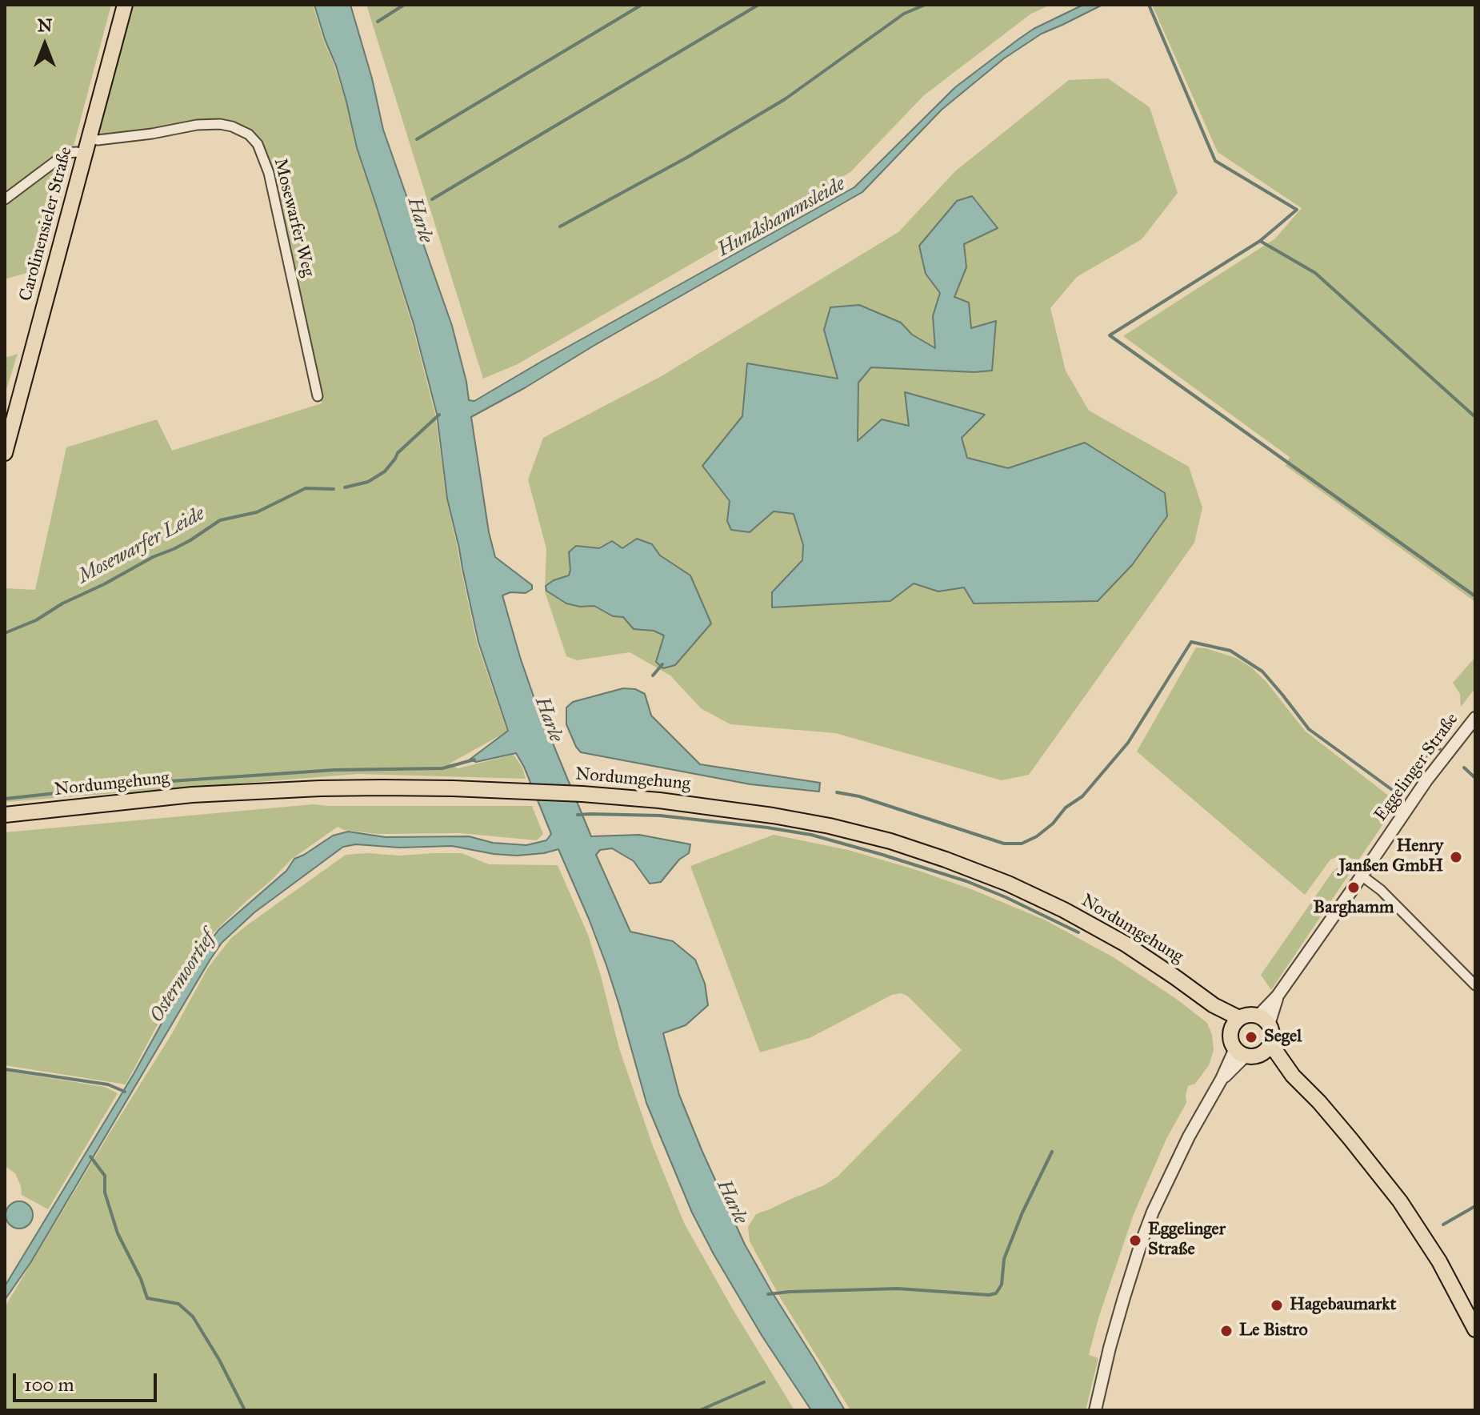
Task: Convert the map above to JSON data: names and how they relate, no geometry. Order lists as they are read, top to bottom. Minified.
{"streets":{"main road":["Carolinensieler Straße","Nordumgehung"],"street":["Mosewarfer Weg","Eggelinger Straße"]},"crossings":[["Mosewarfer Weg","Carolinensieler Straße"],["Eggelinger Straße","Nordumgehung"]],"water":["Hundshammsleide","Harle","Mosewarfer Leide","Ostermoortief"],"places":["Henry Janßen GmbH","Barghamm","Segel","Eggelinger Straße","Hagebaumarkt","Le Bistro"],"scale_bar":"100 m","north":"top"}
